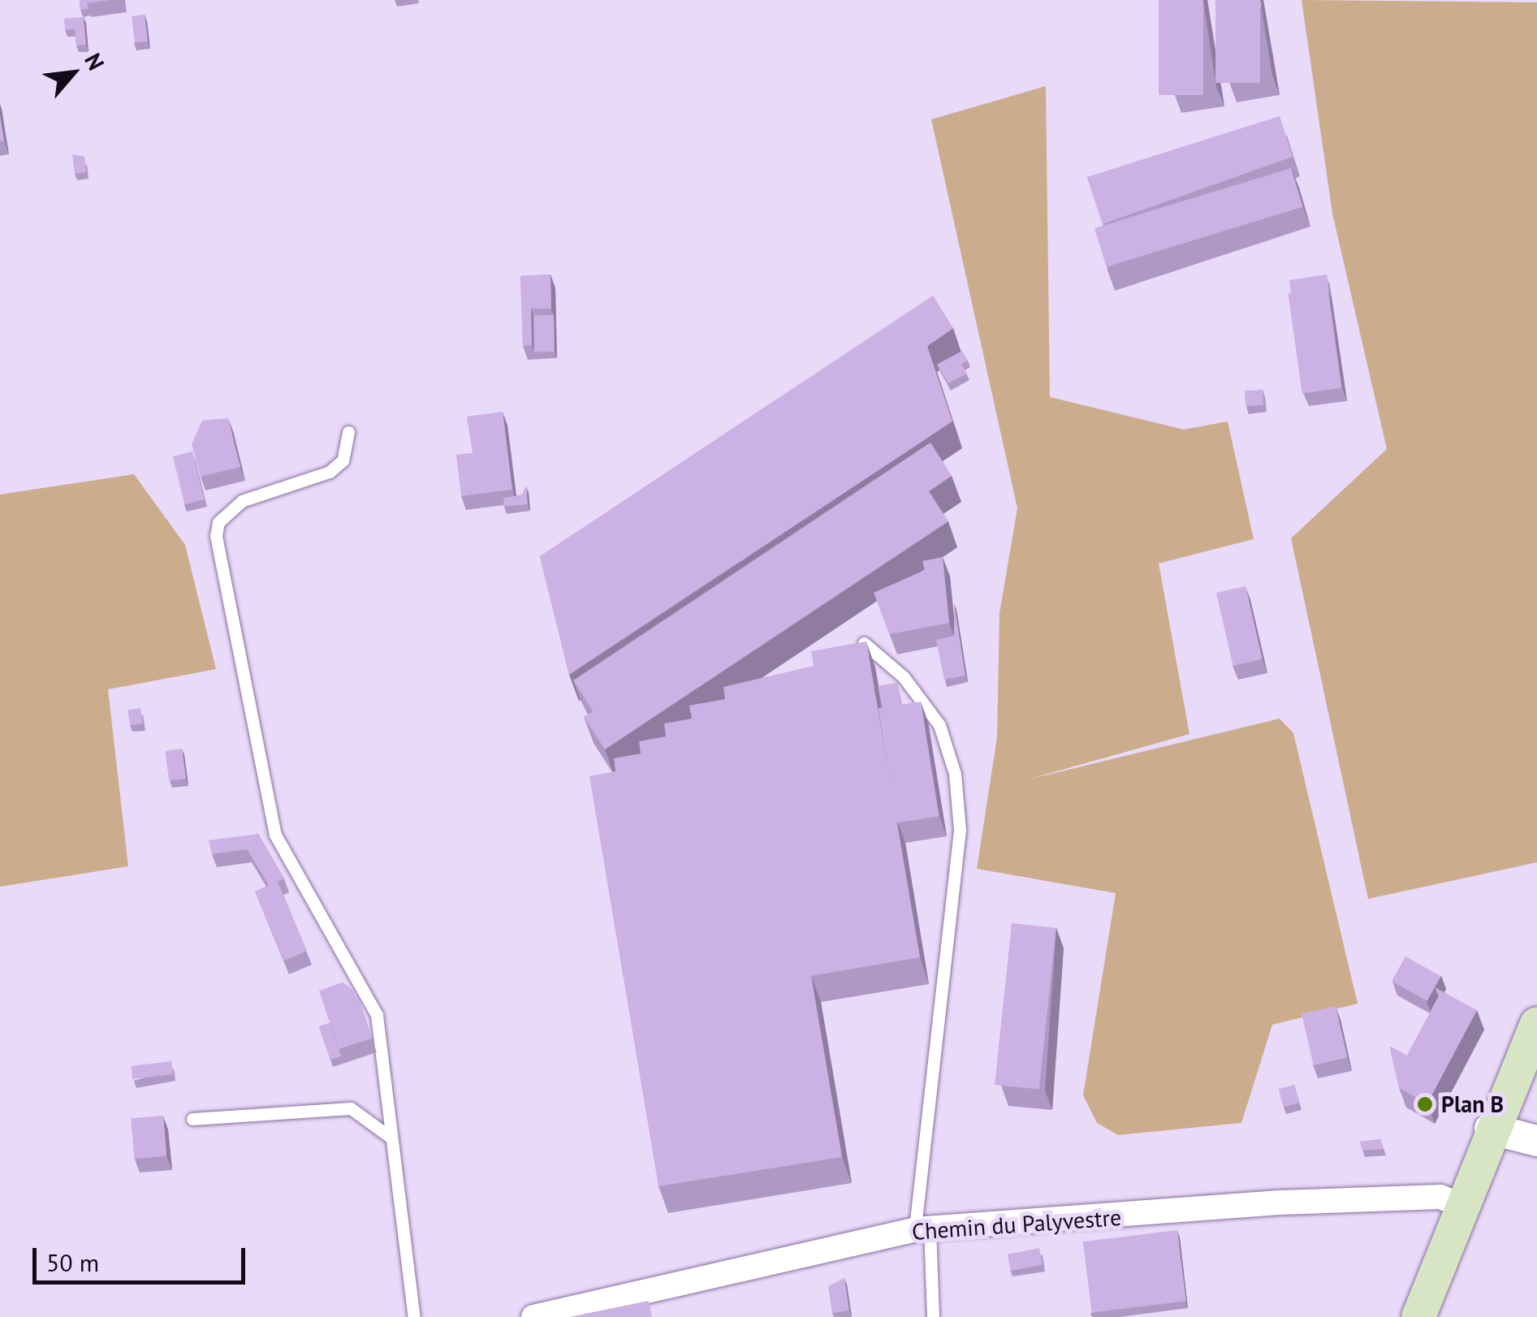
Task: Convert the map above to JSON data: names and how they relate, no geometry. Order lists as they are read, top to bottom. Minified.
{"streets":{"street":["Chemin du Palyvestre"]},"places":["Plan B"],"scale_bar":"50 m","north":"top right"}
